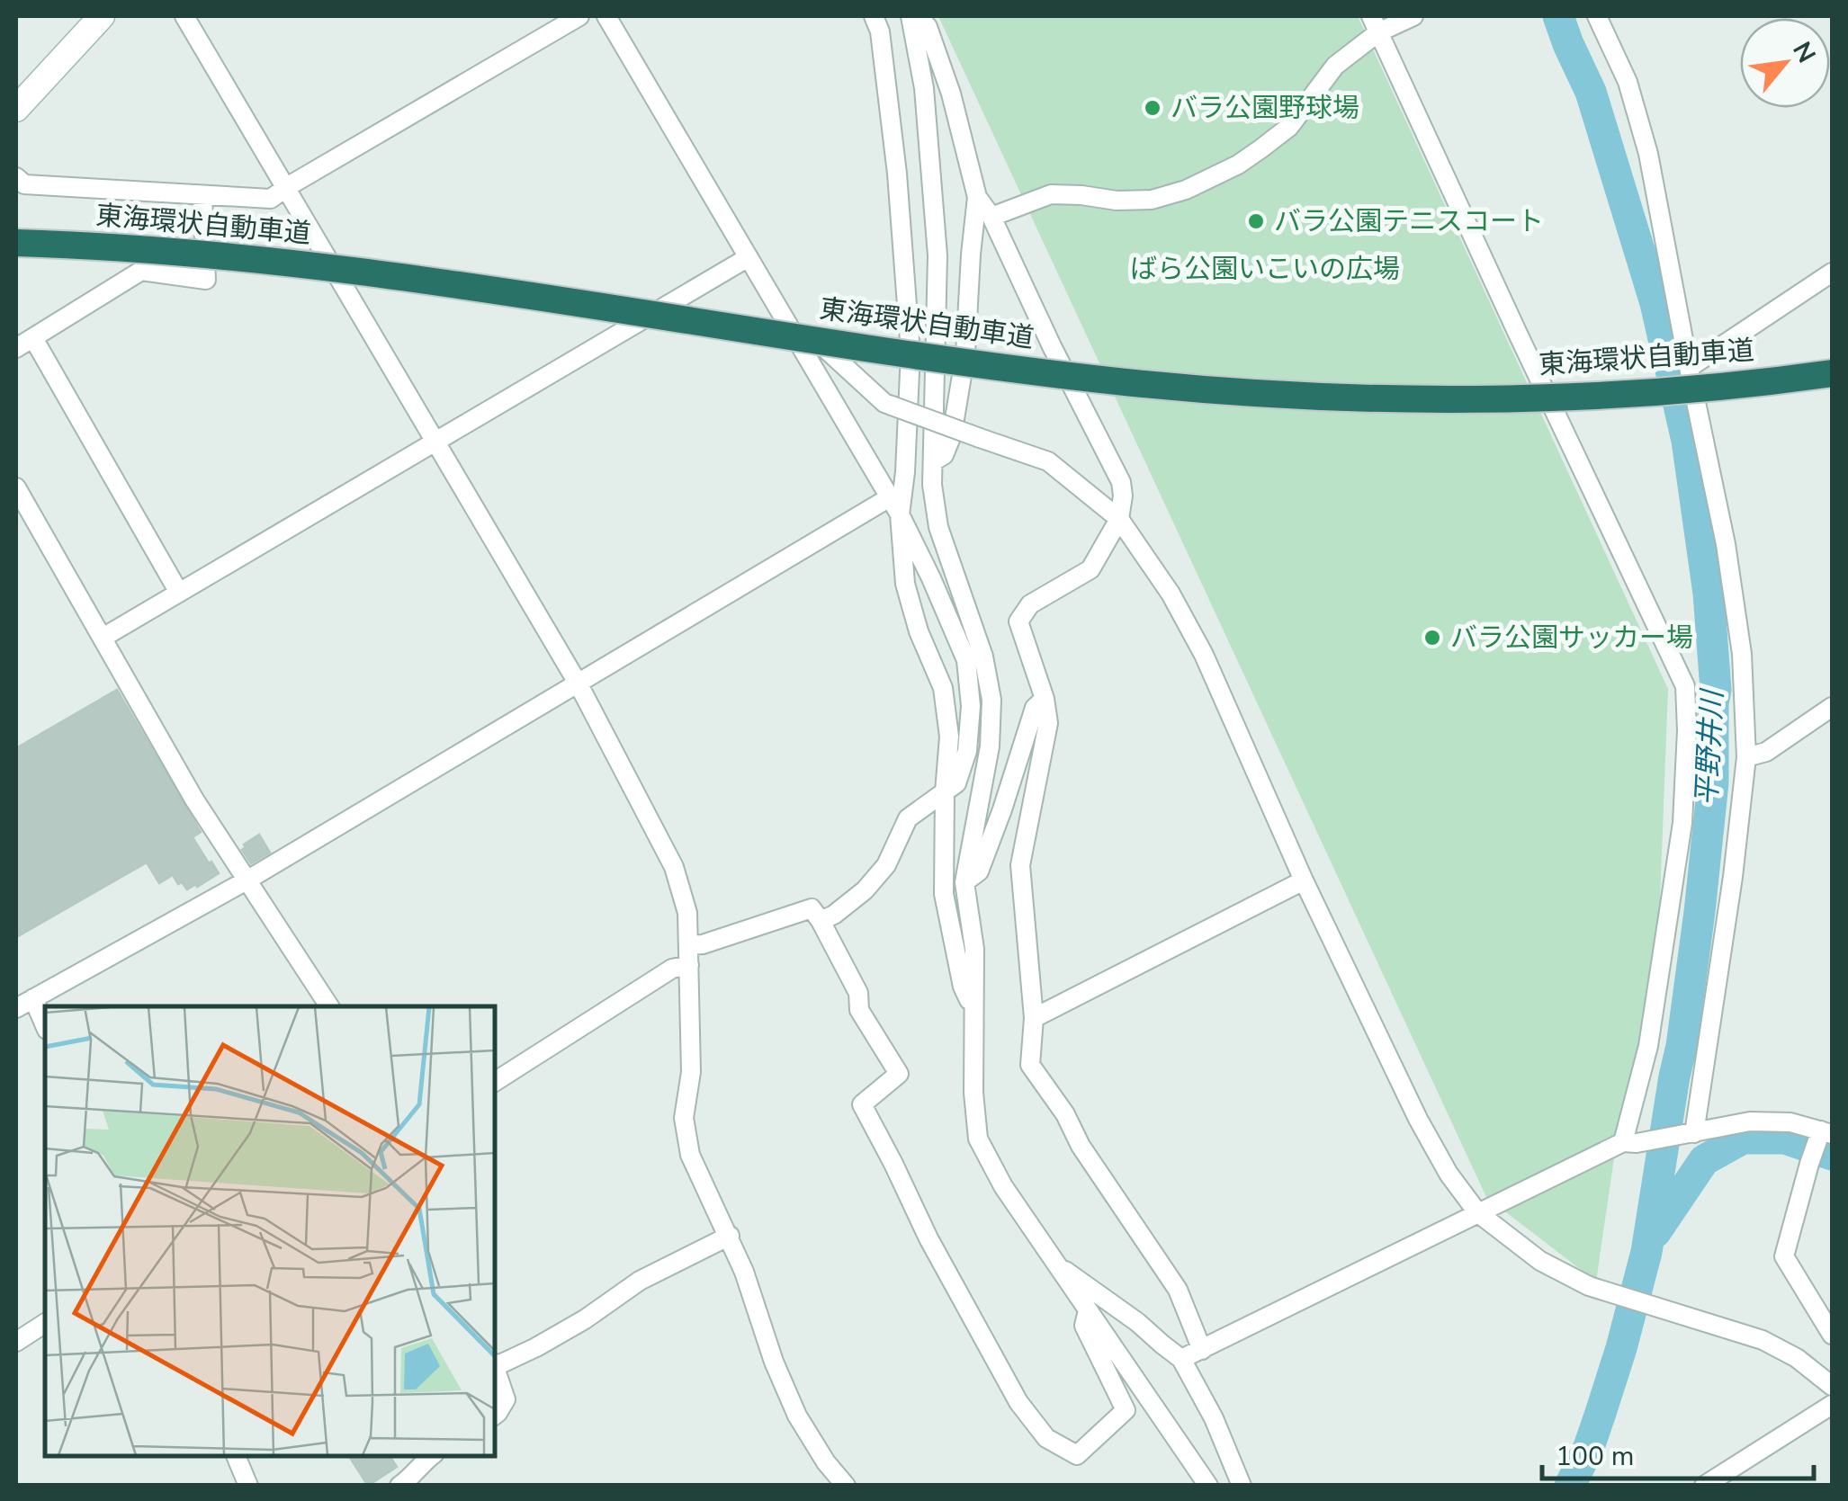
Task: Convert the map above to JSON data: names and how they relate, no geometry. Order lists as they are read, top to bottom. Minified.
{"streets":{"highway":["東海環状自動車道"]},"water":["平野井川"],"parks":["ばら公園いこいの広場"],"places":["バラ公園野球場","バラ公園テニスコート","バラ公園サッカー場"],"scale_bar":"100 m","north":"top right"}
